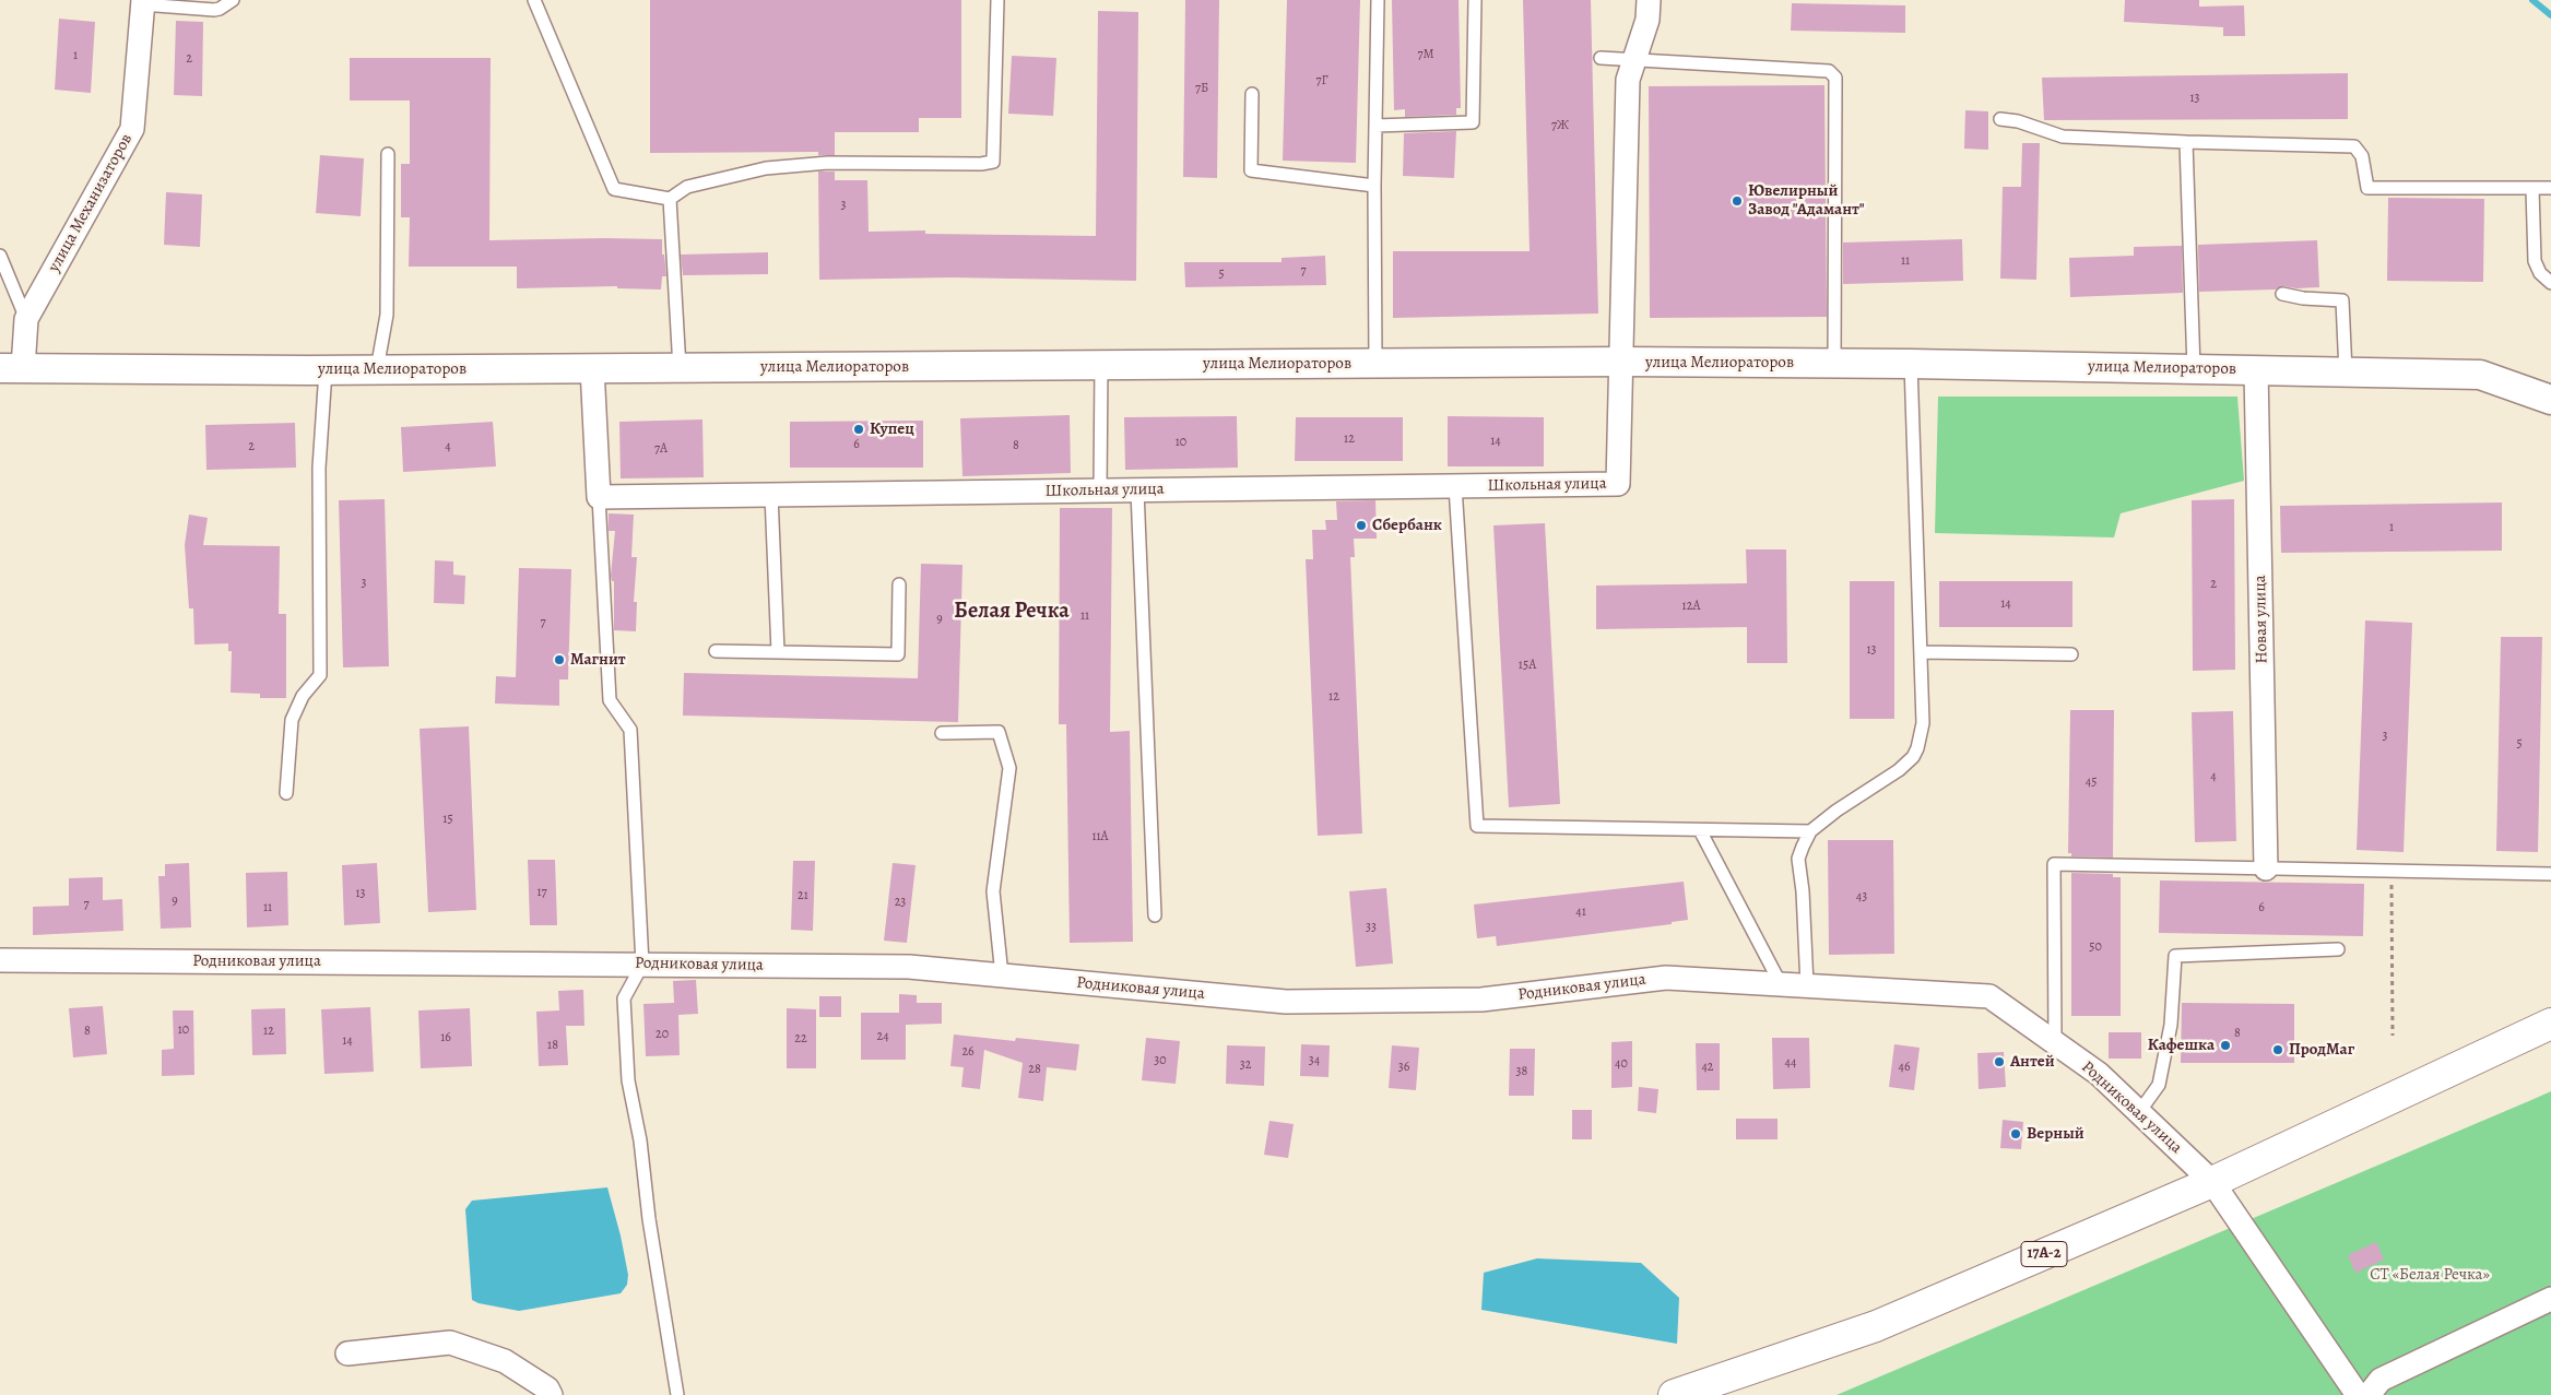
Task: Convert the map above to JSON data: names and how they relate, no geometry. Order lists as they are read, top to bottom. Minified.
{"streets":{"main road":["17А-2"],"street":["улица Механизаторов","улица Мелиораторов","Школьная улица","Новая улица","Родниковая улица"]},"crossings":[["улица Механизаторов","улица Мелиораторов"],["улица Мелиораторов","Школьная улица"],["улица Мелиораторов","Новая улица"],["Родниковая улица","17А-2"]],"districts":["Белая Речка"],"parks":["СТ «Белая Речка»"],"places":["Ювелирный Завод \"Адамант\"","Купец","Сбербанк","Магнит","Кафешка","ПродМаг","Антей","Верный"],"house_numbers":["7М","1","2","7Г","7Б","13","7Ж","3","11","7","5","12","14","10","6","8","2","4","7А","1","3","2","14","12А","11","9","7","13","15А","12","3","5","4","45","15","11А","17","13","21","43","9","23","7","11","6","41","33","50","10","8","12","8","20","24","16","22","14","18","26","30","34","44","40","32","36","42","46","28","38"]}
